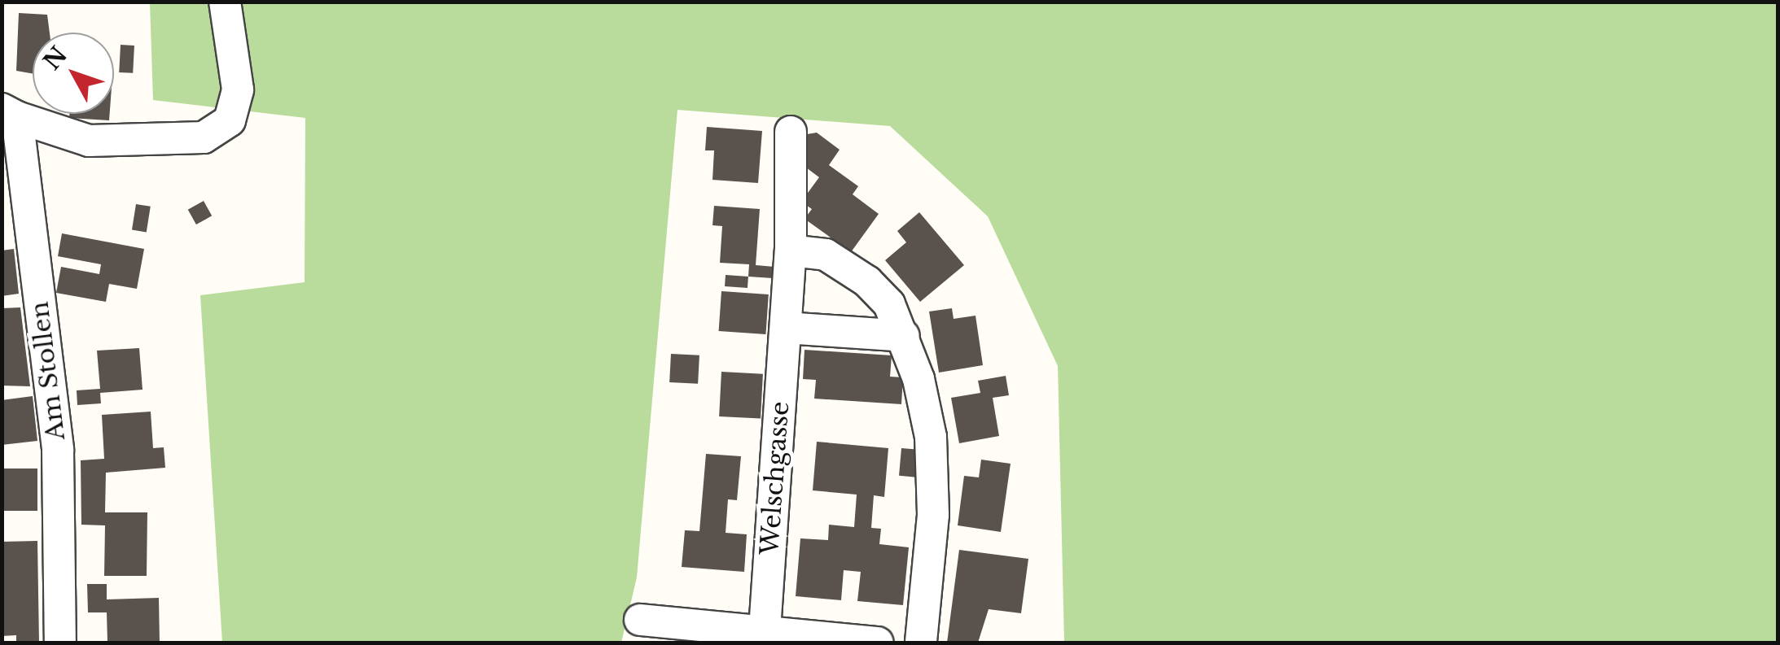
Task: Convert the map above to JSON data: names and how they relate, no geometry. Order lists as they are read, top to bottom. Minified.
{"streets":{"street":["Am Stollen","Welschgasse"]},"north":"top left"}
